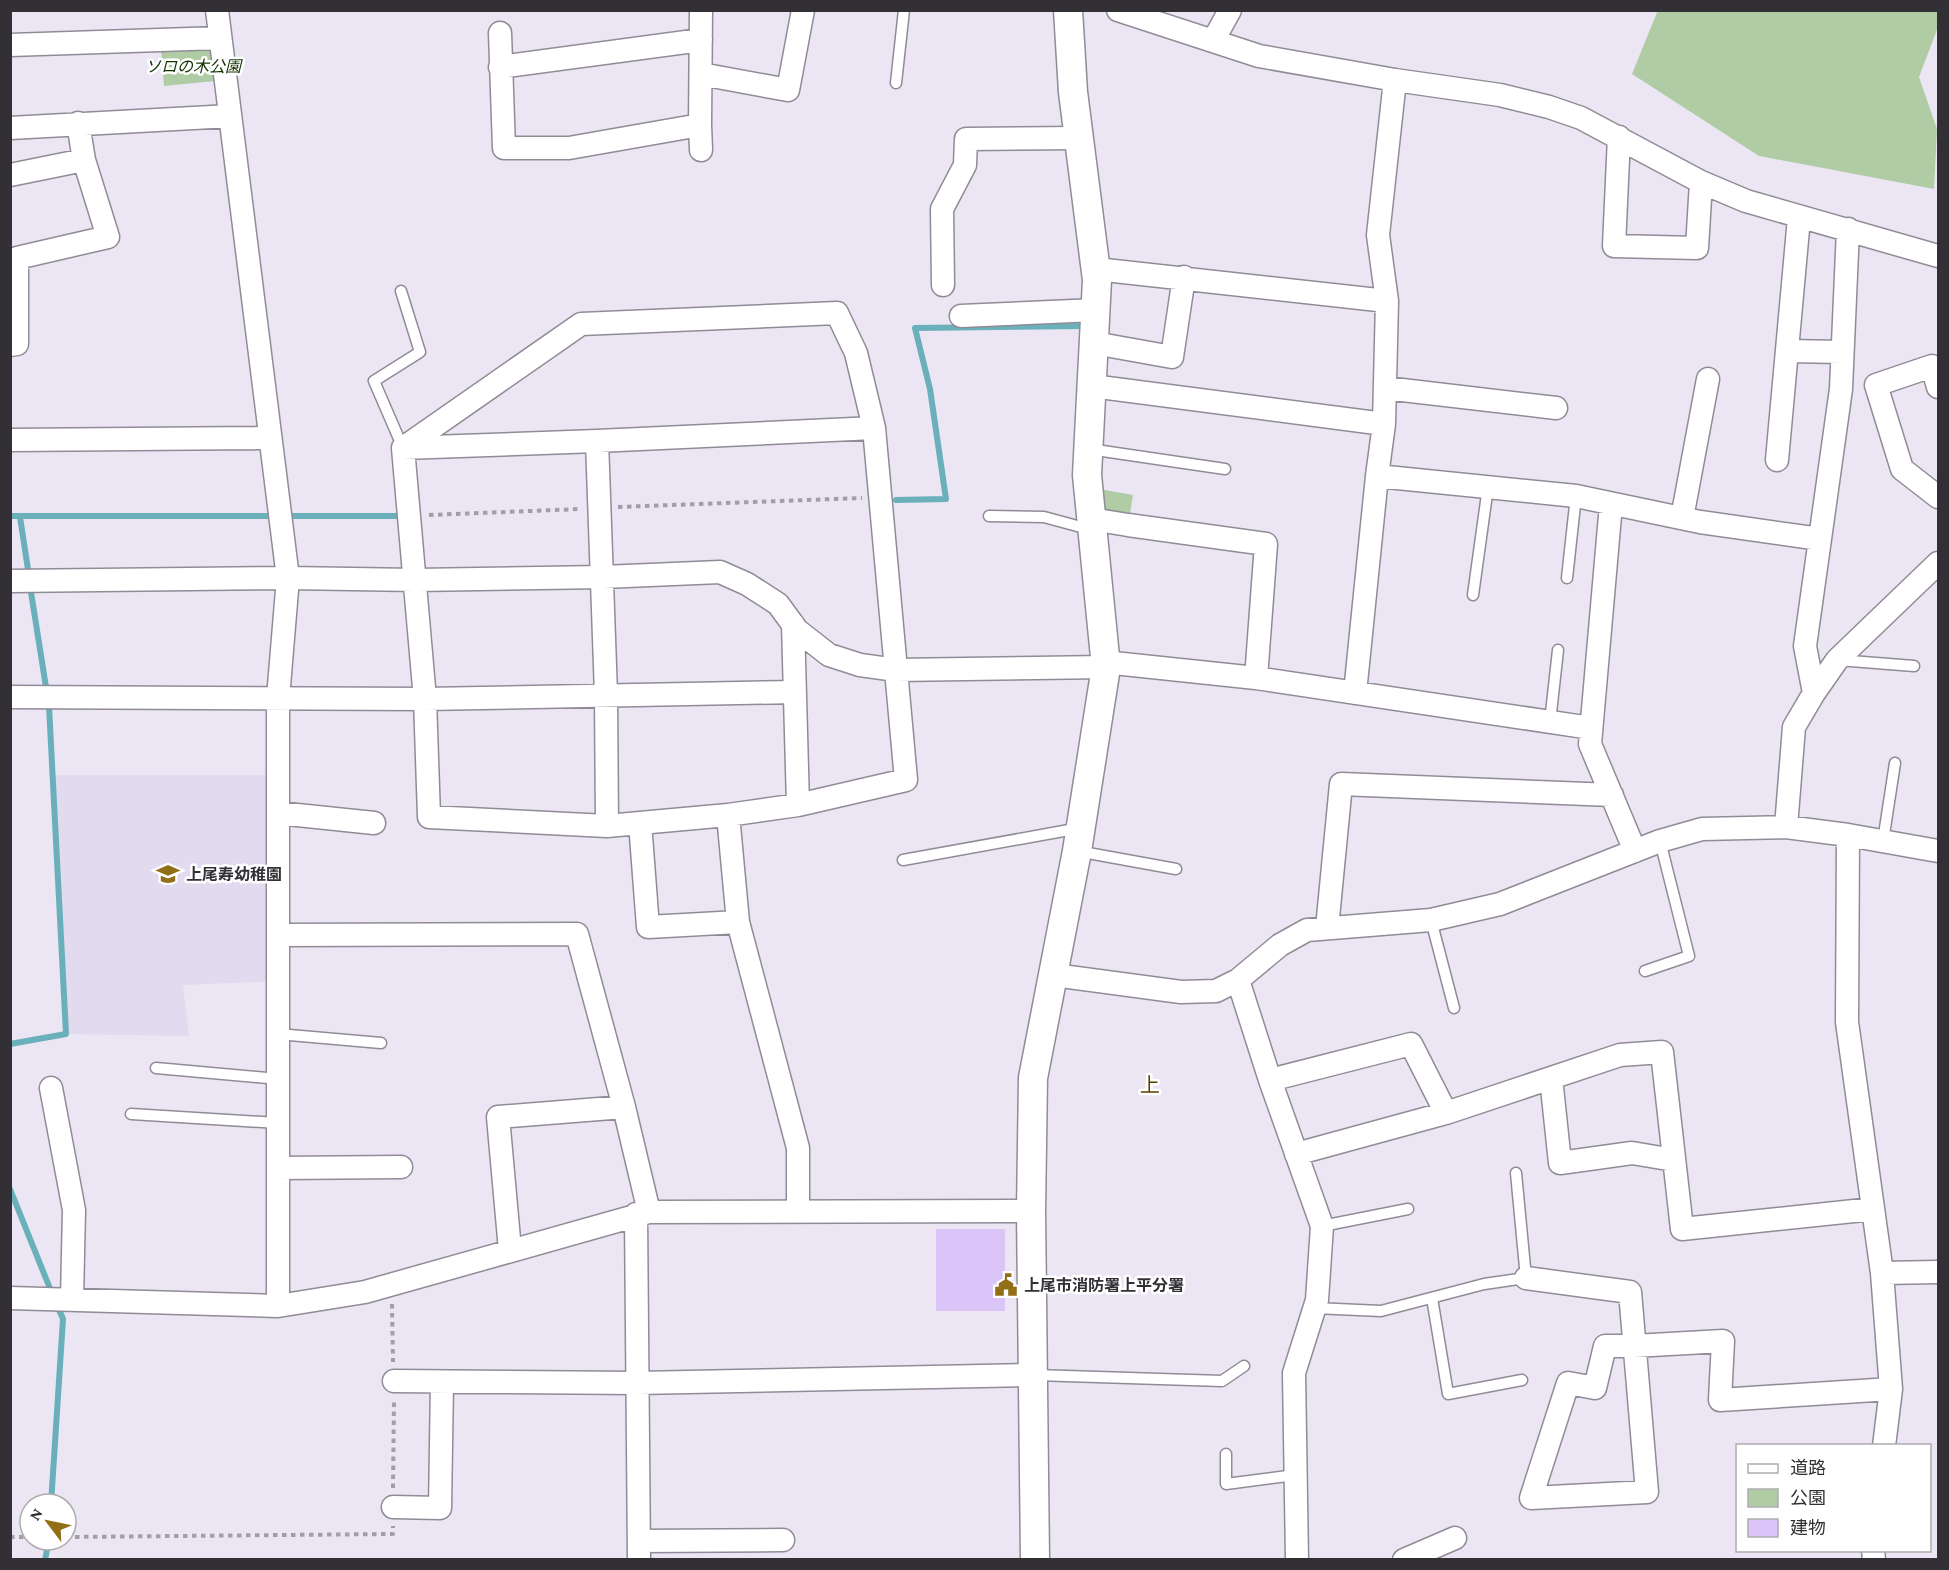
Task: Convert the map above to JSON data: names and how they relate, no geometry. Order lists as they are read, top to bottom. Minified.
{"districts":["上"],"parks":["ソロの木公園"],"places":{"school or university":["上尾寿幼稚園"],"public building":["上尾市消防署上平分署"]},"legend":["道路","公園","建物"],"north":"top left"}
